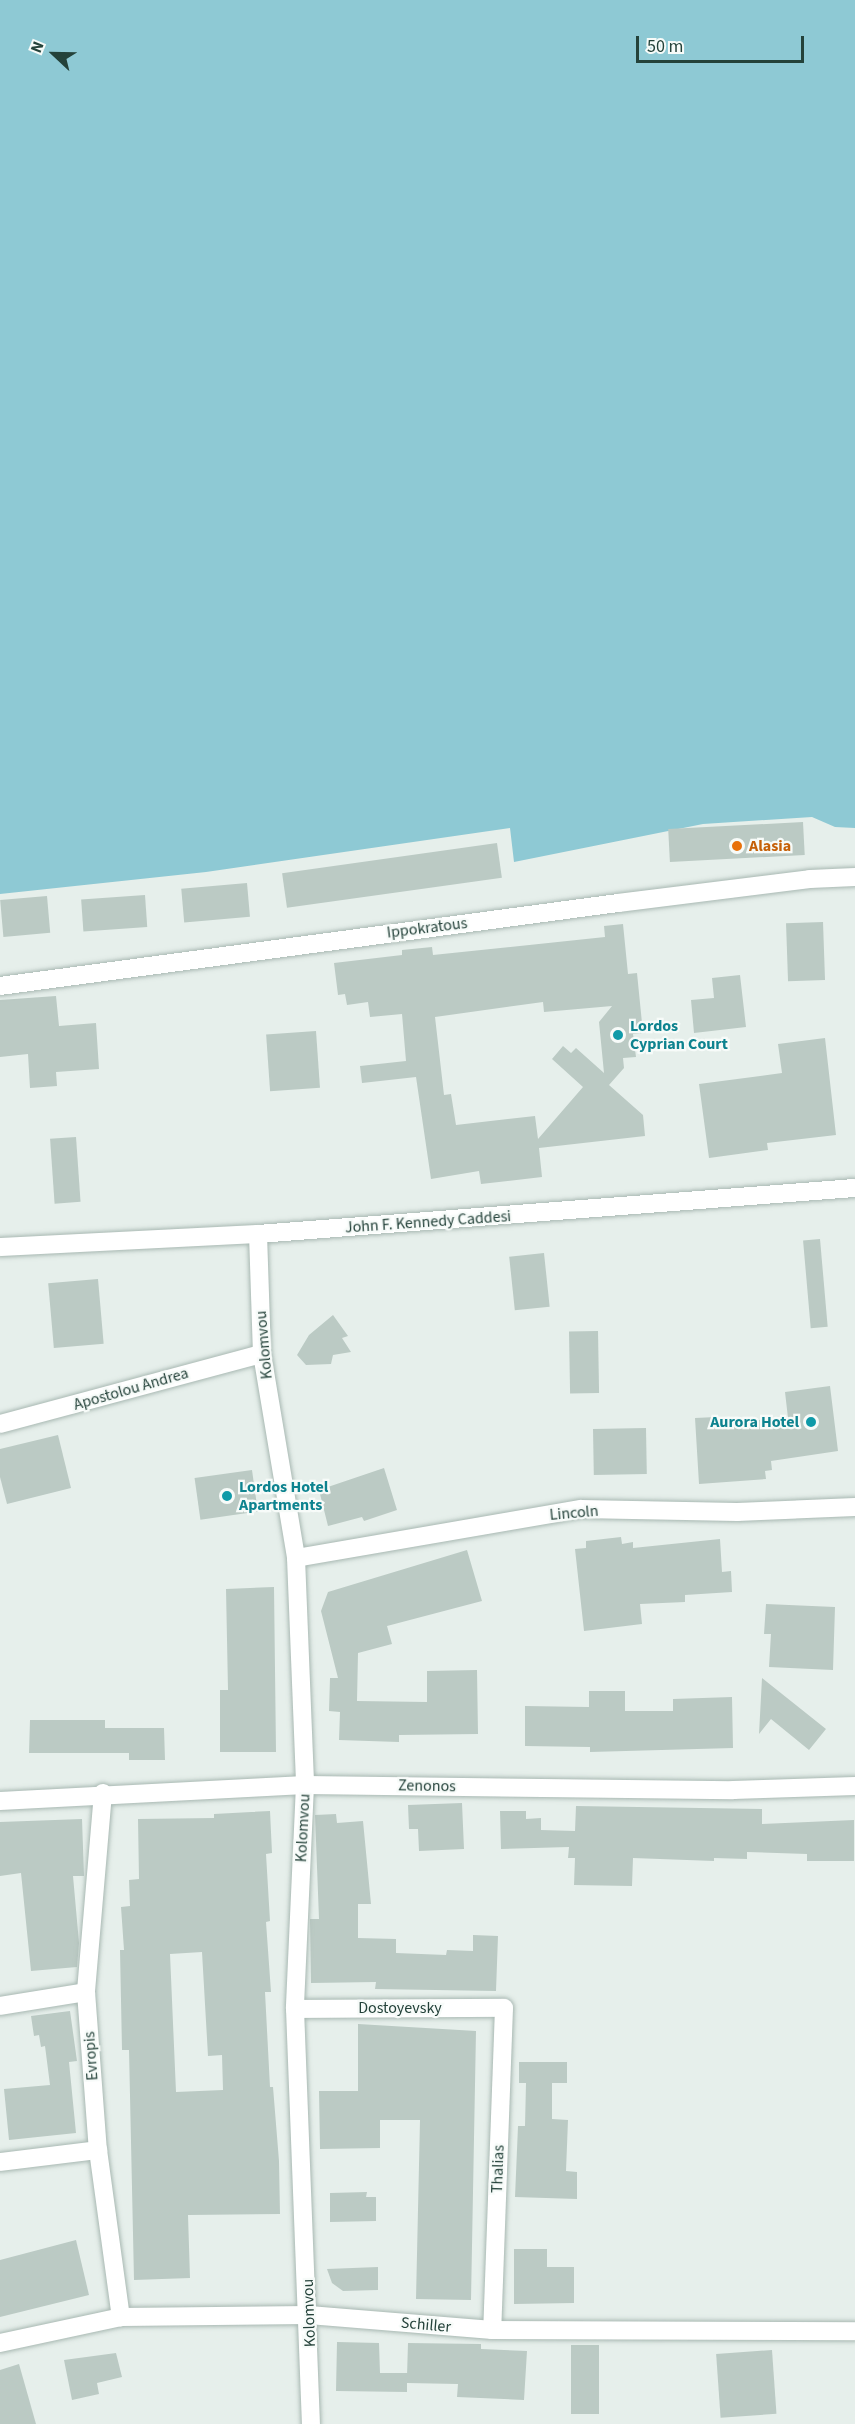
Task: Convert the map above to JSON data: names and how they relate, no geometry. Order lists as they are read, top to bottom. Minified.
{"streets":{"street":["Ippokratous","John F. Kennedy Caddesi","Kolomvou","Apostolou Andrea","Lincoln","Zenonos","Dostoyevsky","Evropis","Thalias","Schiller"]},"crossings":[["John F. Kennedy Caddesi","Kolomvou"],["Kolomvou","Apostolou Andrea"],["Kolomvou","Lincoln"],["Kolomvou","Zenonos"],["Kolomvou","Dostoyevsky"],["Kolomvou","Schiller"],["Zenonos","Evropis"],["Dostoyevsky","Thalias"],["Evropis","Schiller"],["Thalias","Schiller"]],"places":["Alasia","Lordos Cyprian Court","Aurora Hotel","Lordos Hotel Apartments"],"scale_bar":"50 m","north":"left"}
